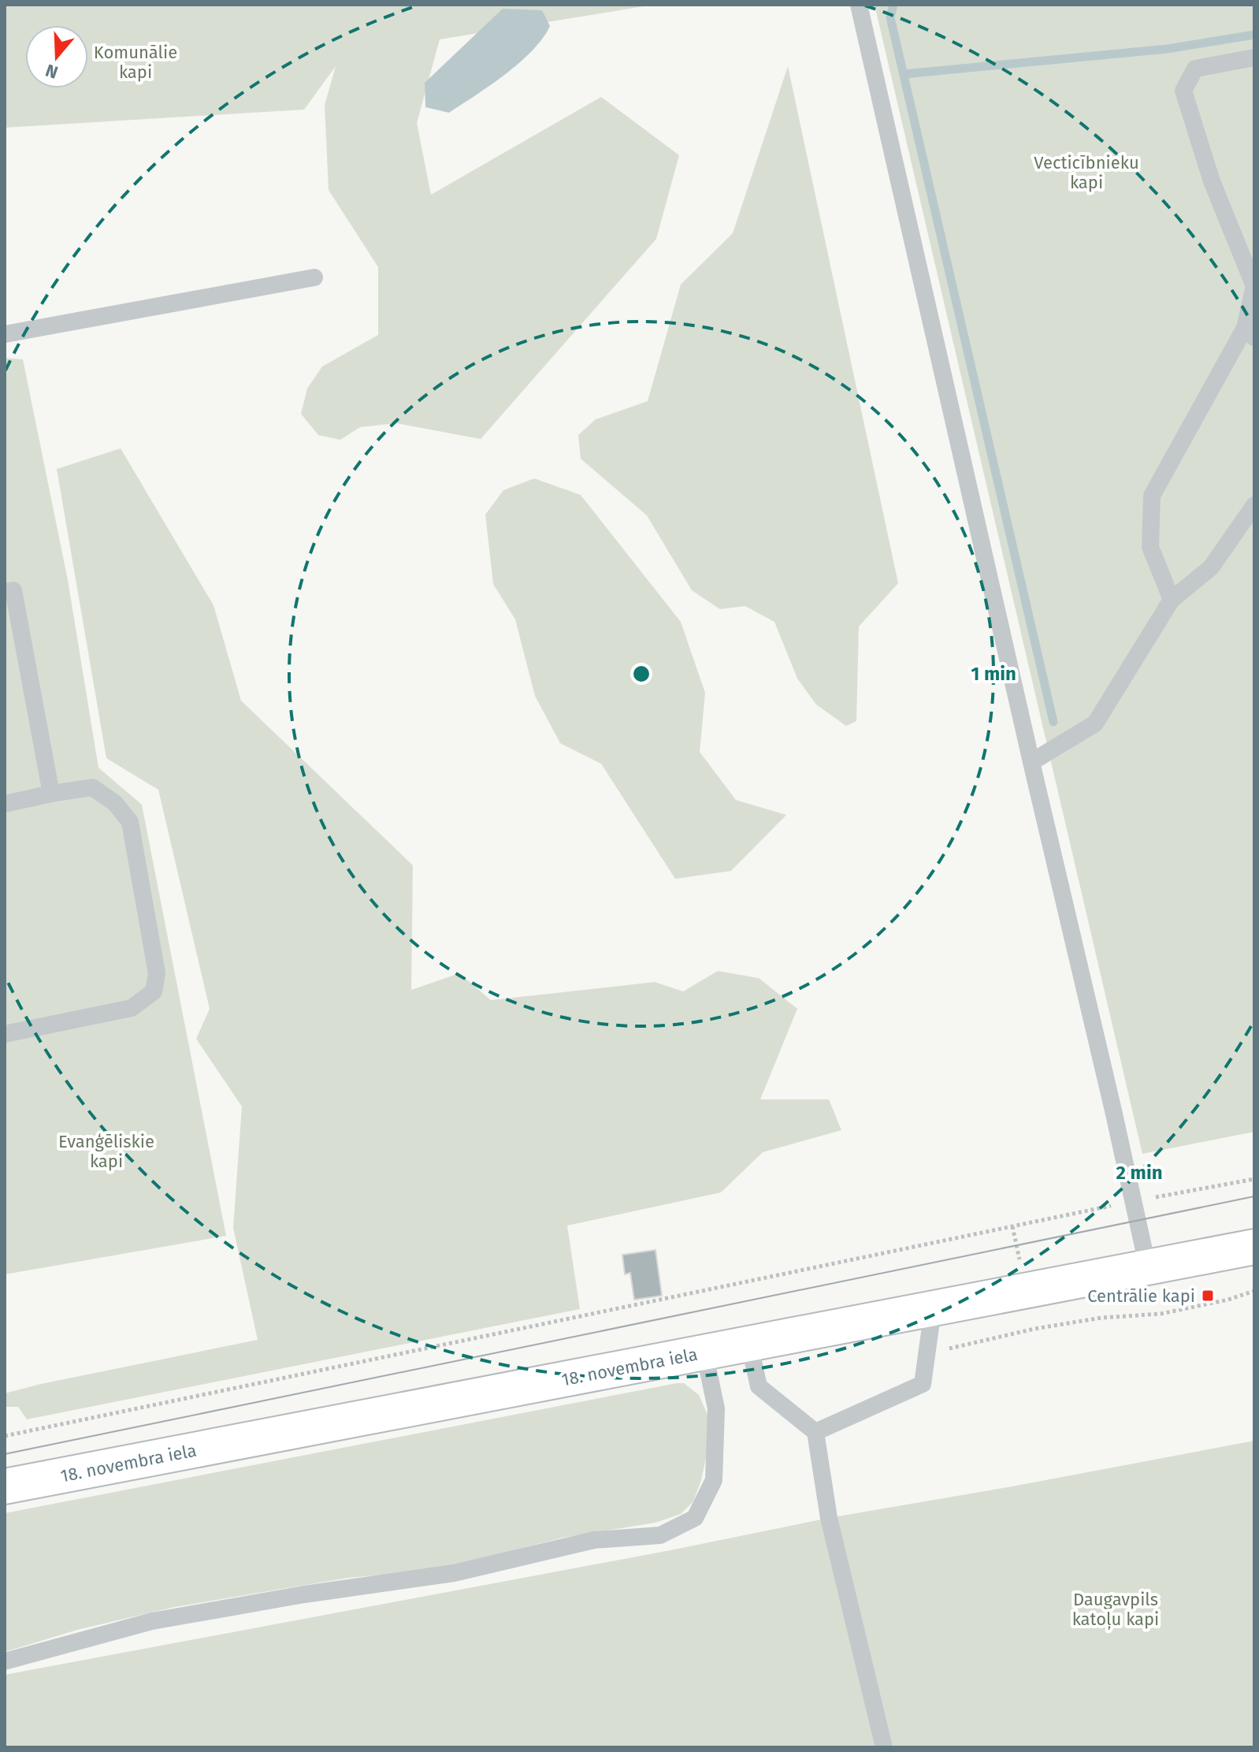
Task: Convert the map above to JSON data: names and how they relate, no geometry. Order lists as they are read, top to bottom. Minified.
{"streets":{"main road":["18. novembra iela"]},"parks":["Komunālie kapi","Vecticībnieku kapi","Evanģēliskie kapi","Daugavpils katoļu kapi"],"places":{"transit":["Centrālie kapi"]},"north":"bottom","rings":["1 min","2 min"]}
